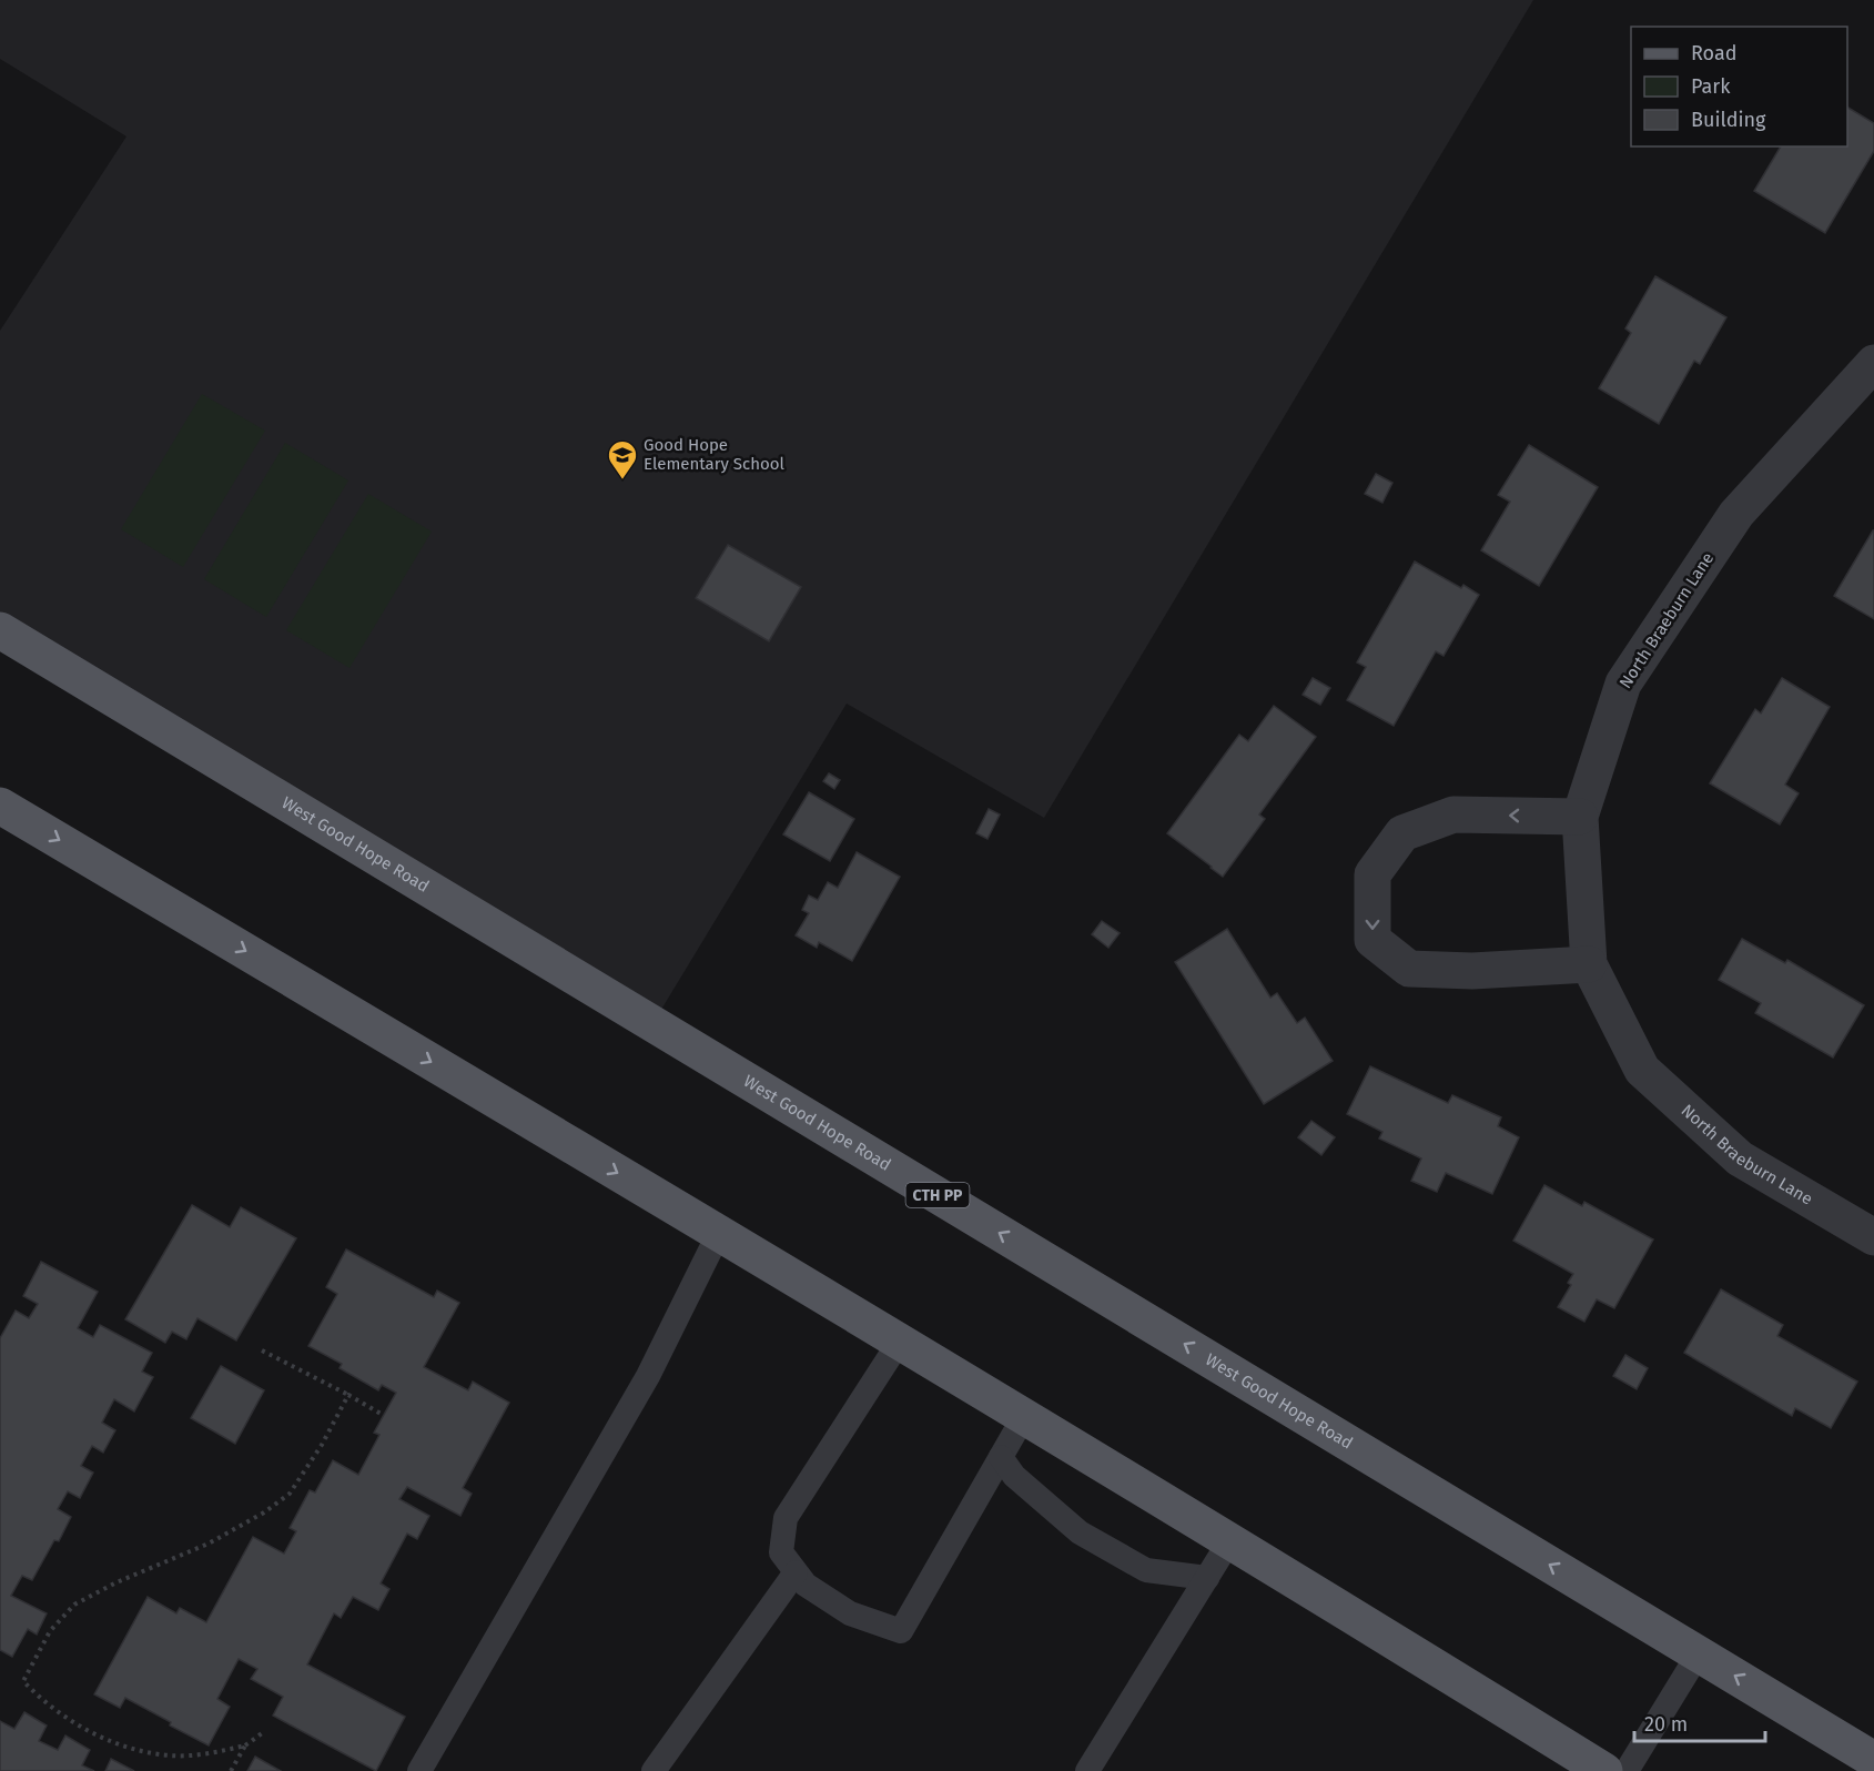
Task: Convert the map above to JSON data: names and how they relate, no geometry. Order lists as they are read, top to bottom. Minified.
{"streets":{"main road":["West Good Hope Road","CTH PP"],"street":["North Braeburn Lane"]},"places":{"school or university":["Good Hope Elementary School"]},"legend":["Road","Park","Building"],"scale_bar":"20 m"}
